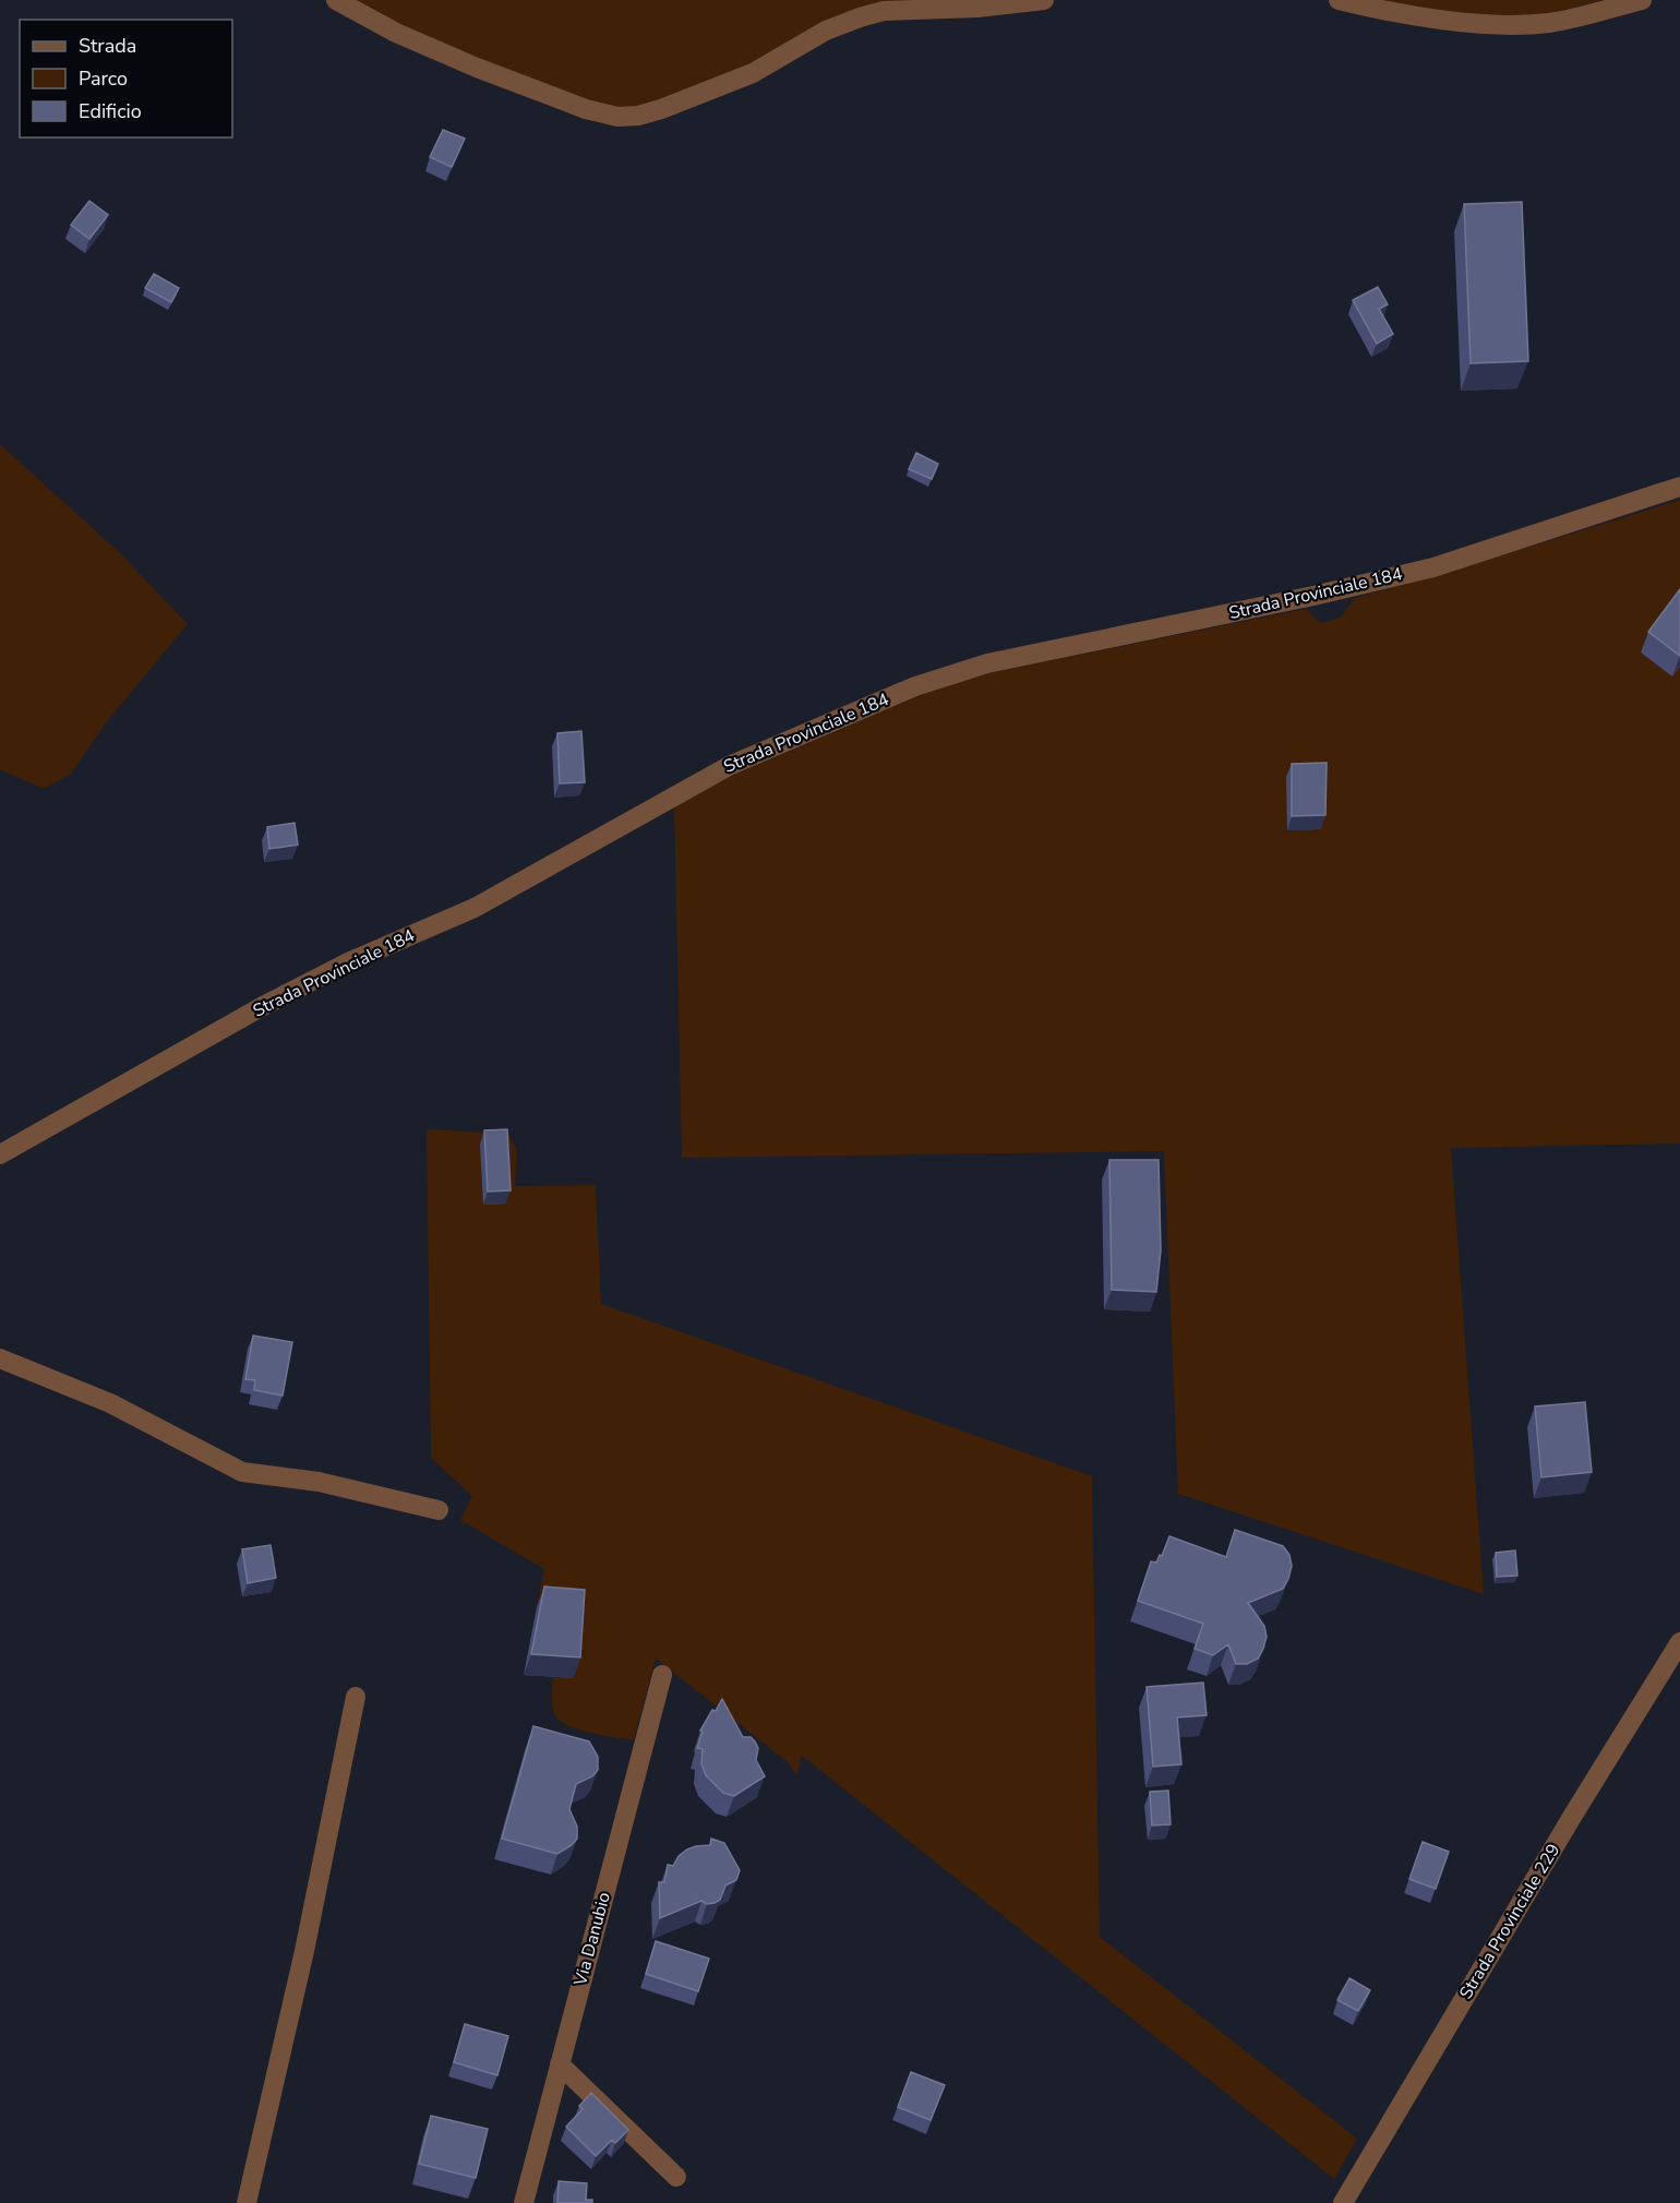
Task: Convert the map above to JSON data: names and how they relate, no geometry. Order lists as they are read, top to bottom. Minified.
{"streets":{"street":["Strada Provinciale 184","Strada Provinciale 229","Via Danubio"]},"legend":["Strada","Parco","Edificio"]}
